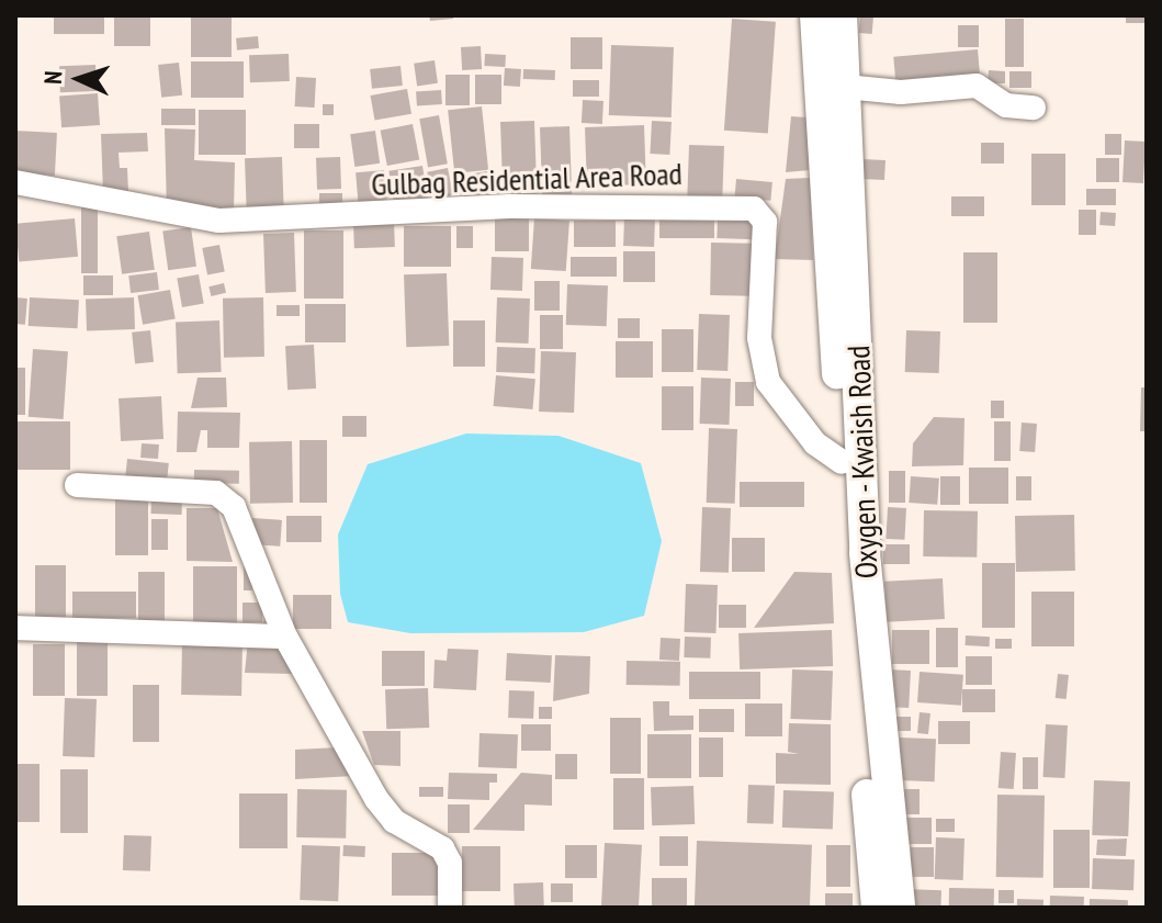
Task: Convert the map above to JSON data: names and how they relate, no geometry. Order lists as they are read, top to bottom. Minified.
{"streets":{"main road":["Oxygen - Kwaish Road"],"street":["Gulbag Residential Area Road"]},"crossings":[["Gulbag Residential Area Road","Oxygen - Kwaish Road"]],"north":"left"}
